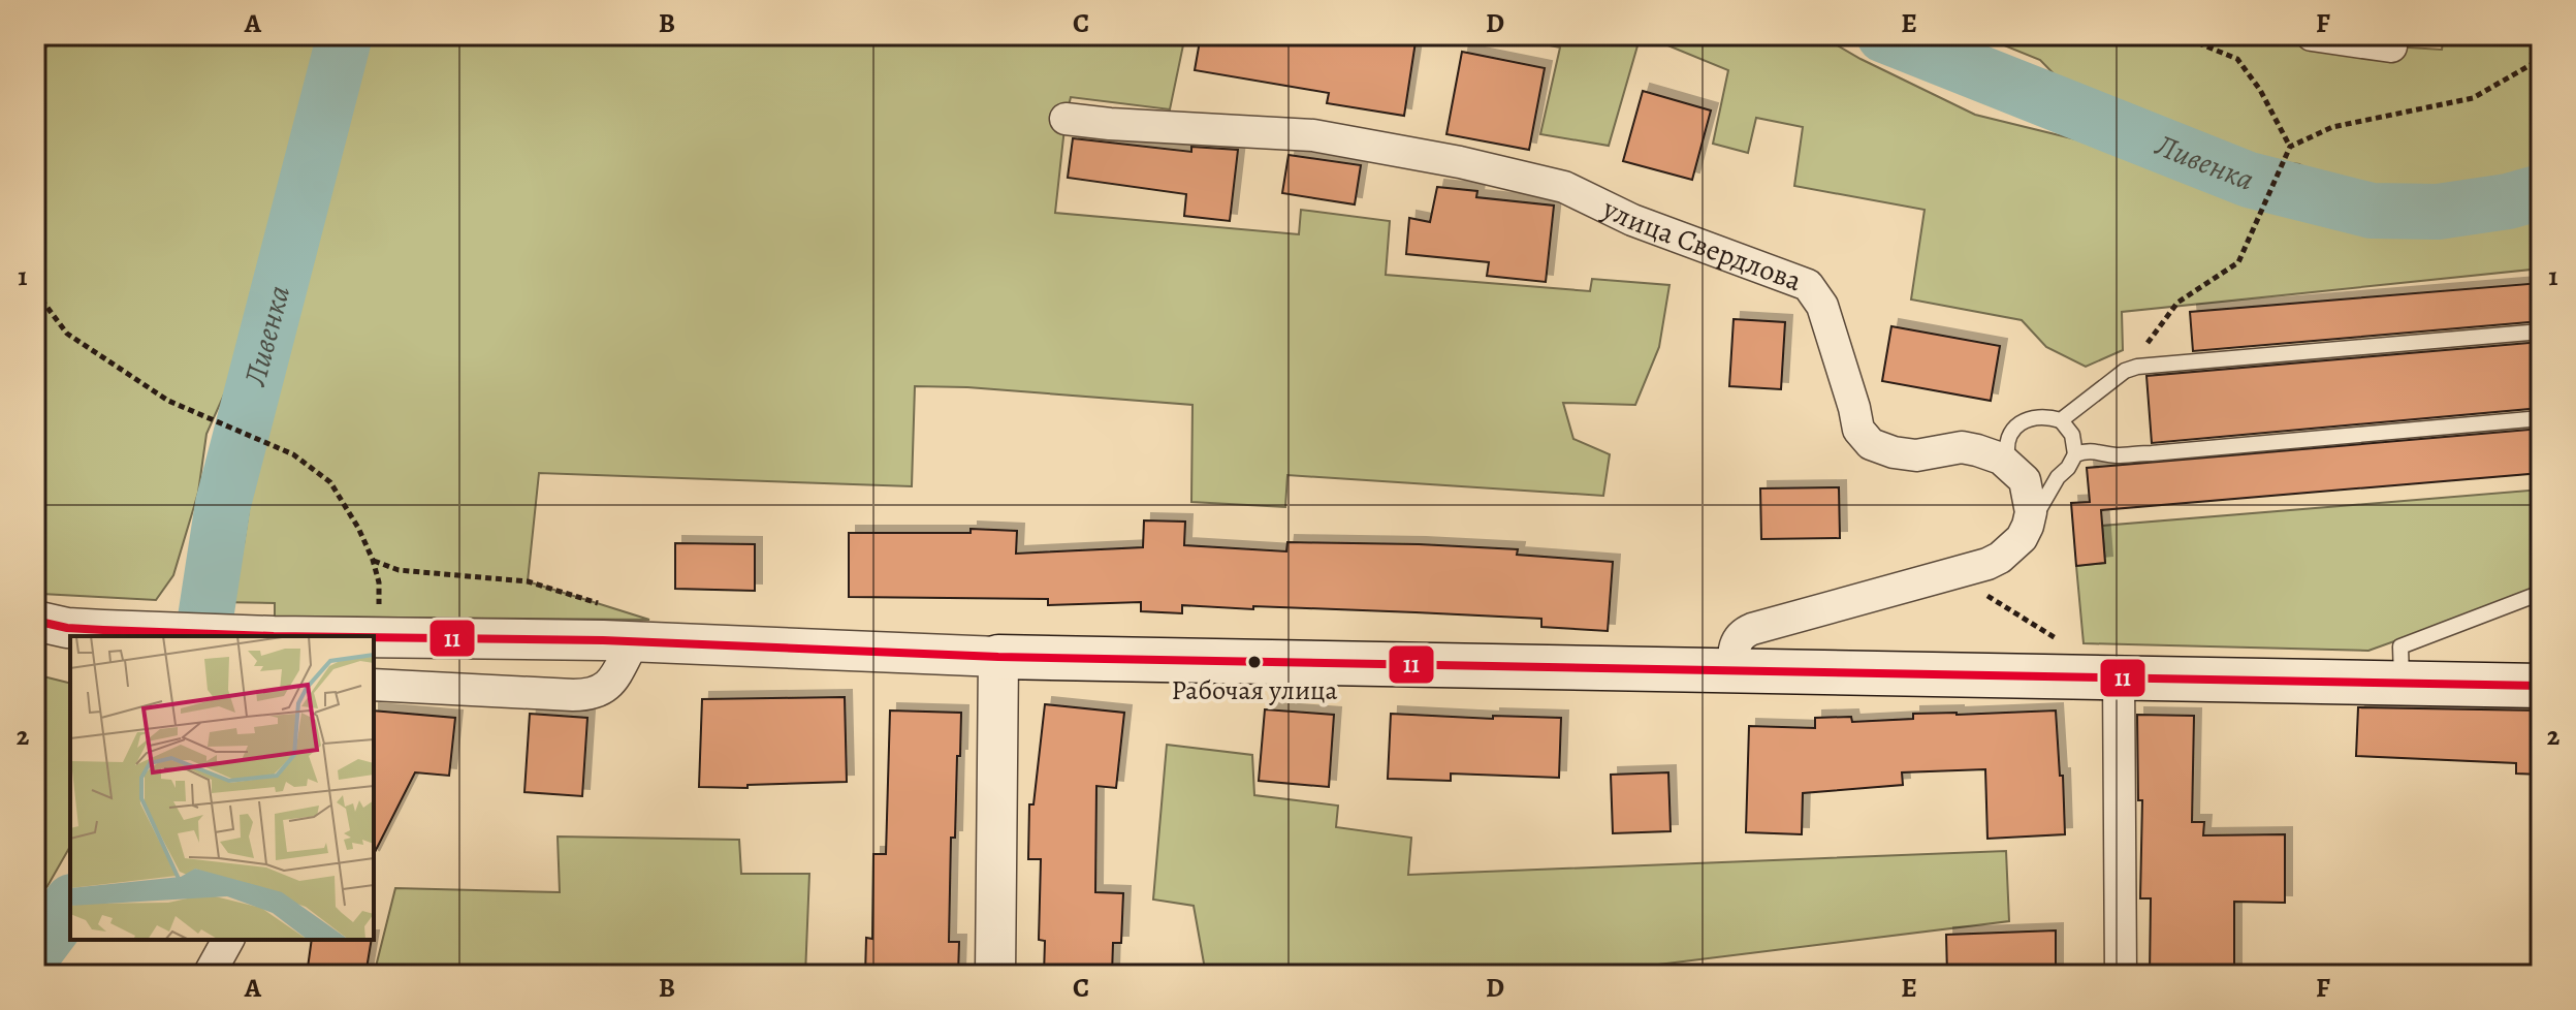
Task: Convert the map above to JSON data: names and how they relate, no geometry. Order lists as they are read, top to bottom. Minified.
{"streets":{"street":["улица Свердлова"]},"water":["Ливенка"],"places":["Рабочая улица"],"lines":["transit line 11"],"grid":{"columns":["A","B","C","D","E","F"],"rows":["1","2"]}}
